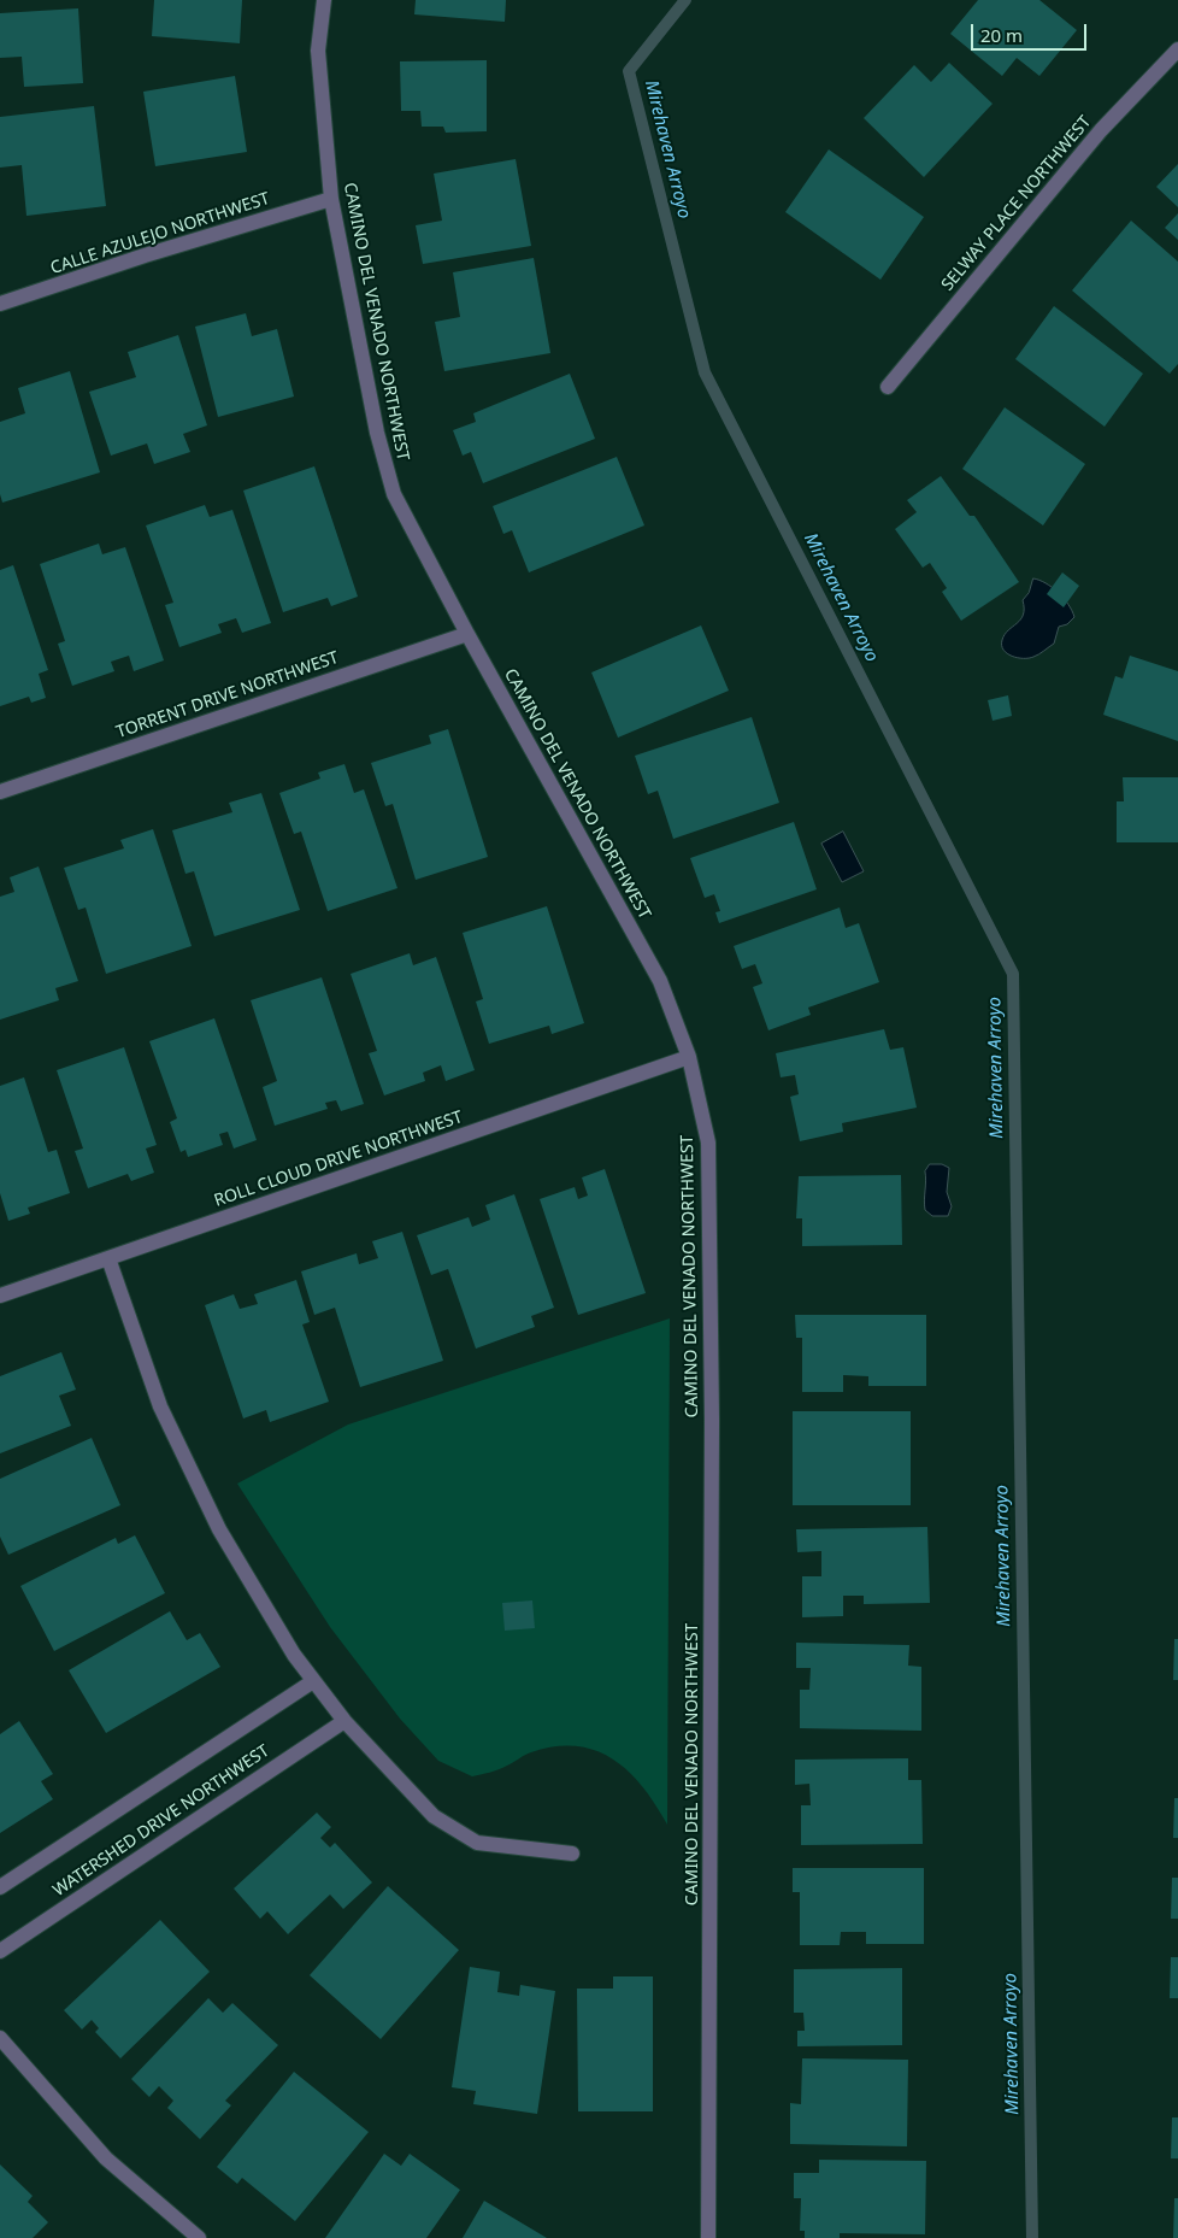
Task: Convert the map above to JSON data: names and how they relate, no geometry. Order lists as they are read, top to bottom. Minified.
{"streets":{"street":["SELWAY PLACE NORTHWEST","CALLE AZULEJO NORTHWEST","CAMINO DEL VENADO NORTHWEST","TORRENT DRIVE NORTHWEST","ROLL CLOUD DRIVE NORTHWEST","WATERSHED DRIVE NORTHWEST"]},"crossings":[["CALLE AZULEJO NORTHWEST","CAMINO DEL VENADO NORTHWEST"],["CAMINO DEL VENADO NORTHWEST","TORRENT DRIVE NORTHWEST"],["CAMINO DEL VENADO NORTHWEST","ROLL CLOUD DRIVE NORTHWEST"]],"water":["Mirehaven Arroyo"],"scale_bar":"20 m"}
